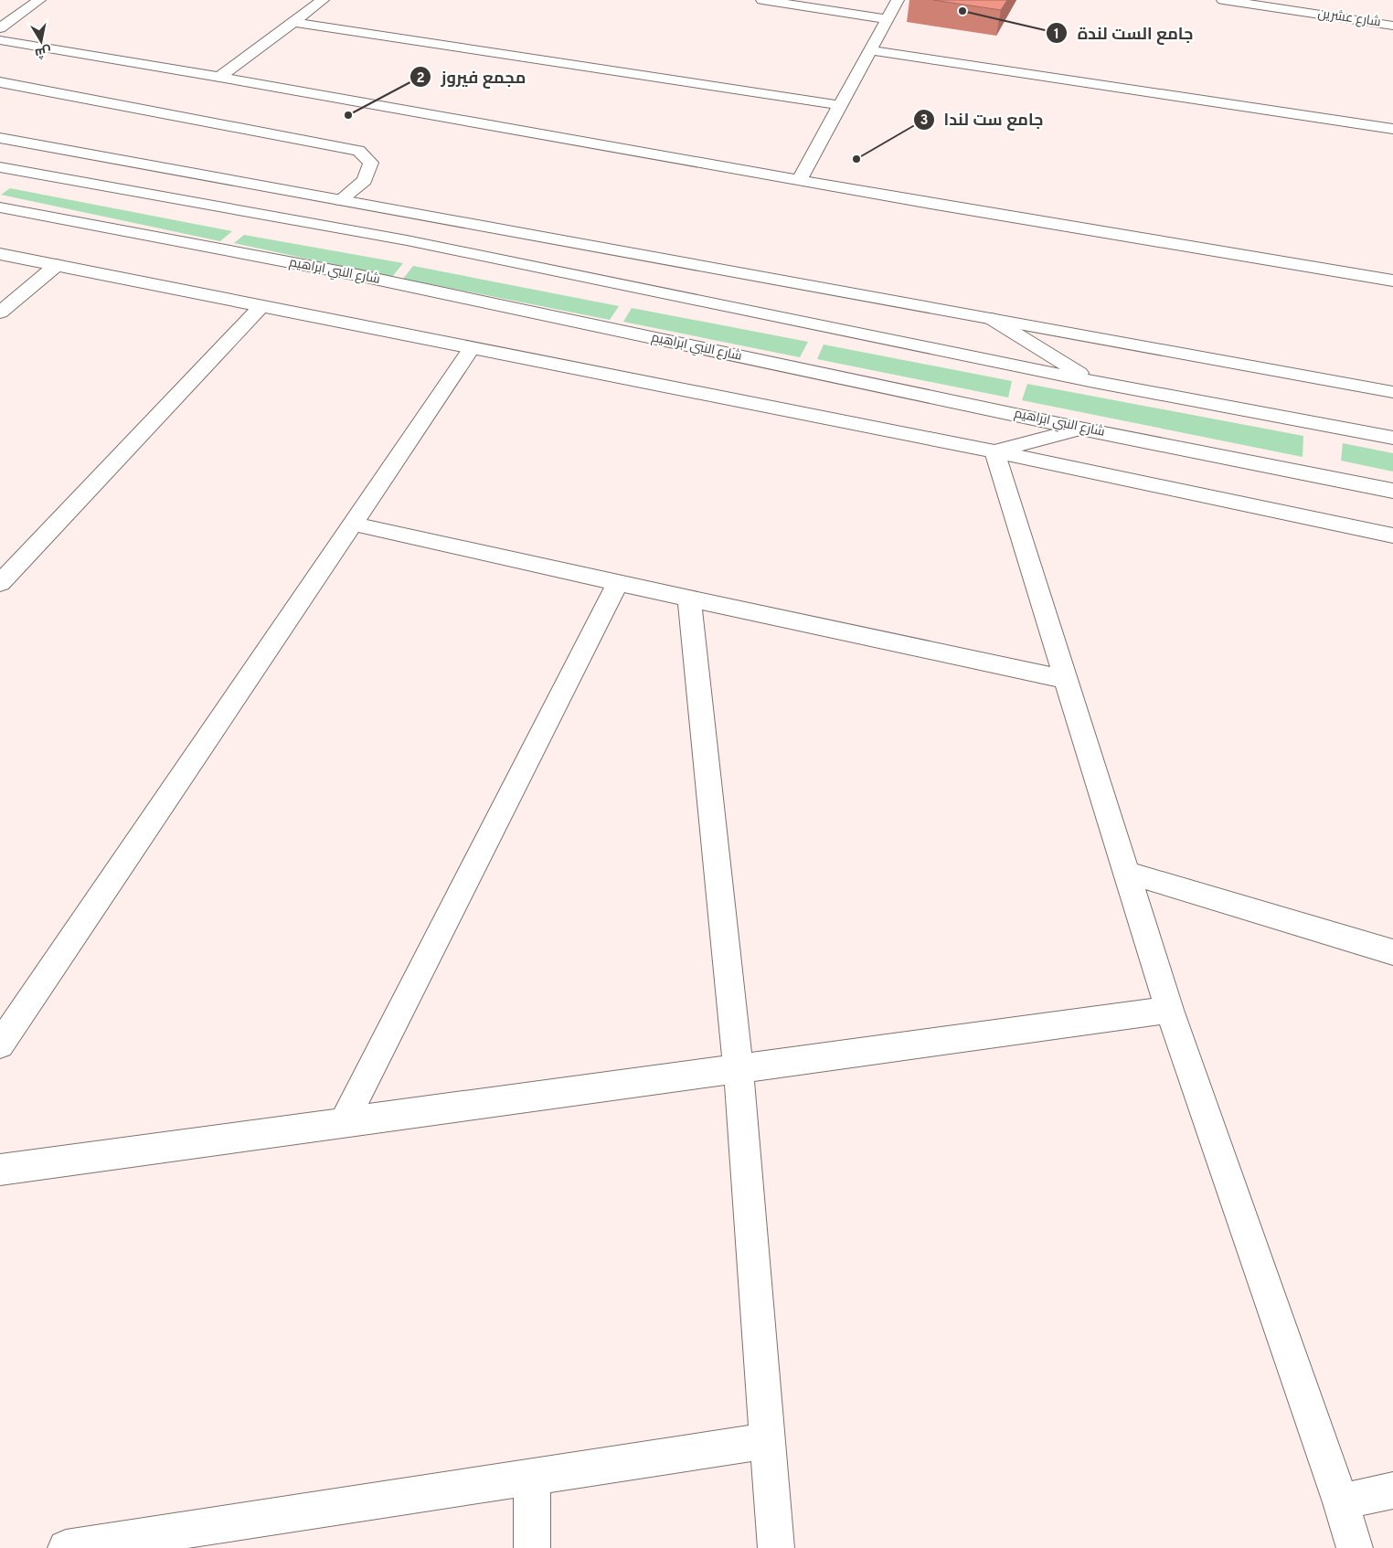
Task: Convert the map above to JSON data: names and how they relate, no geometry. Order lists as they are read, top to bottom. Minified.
{"streets":{"street":["شارع عشرين","شارع النبي ابراهيم"]},"places":["جامع الست لندة","مجمع فيروز","جامع ست لندا"],"north":"bottom"}
